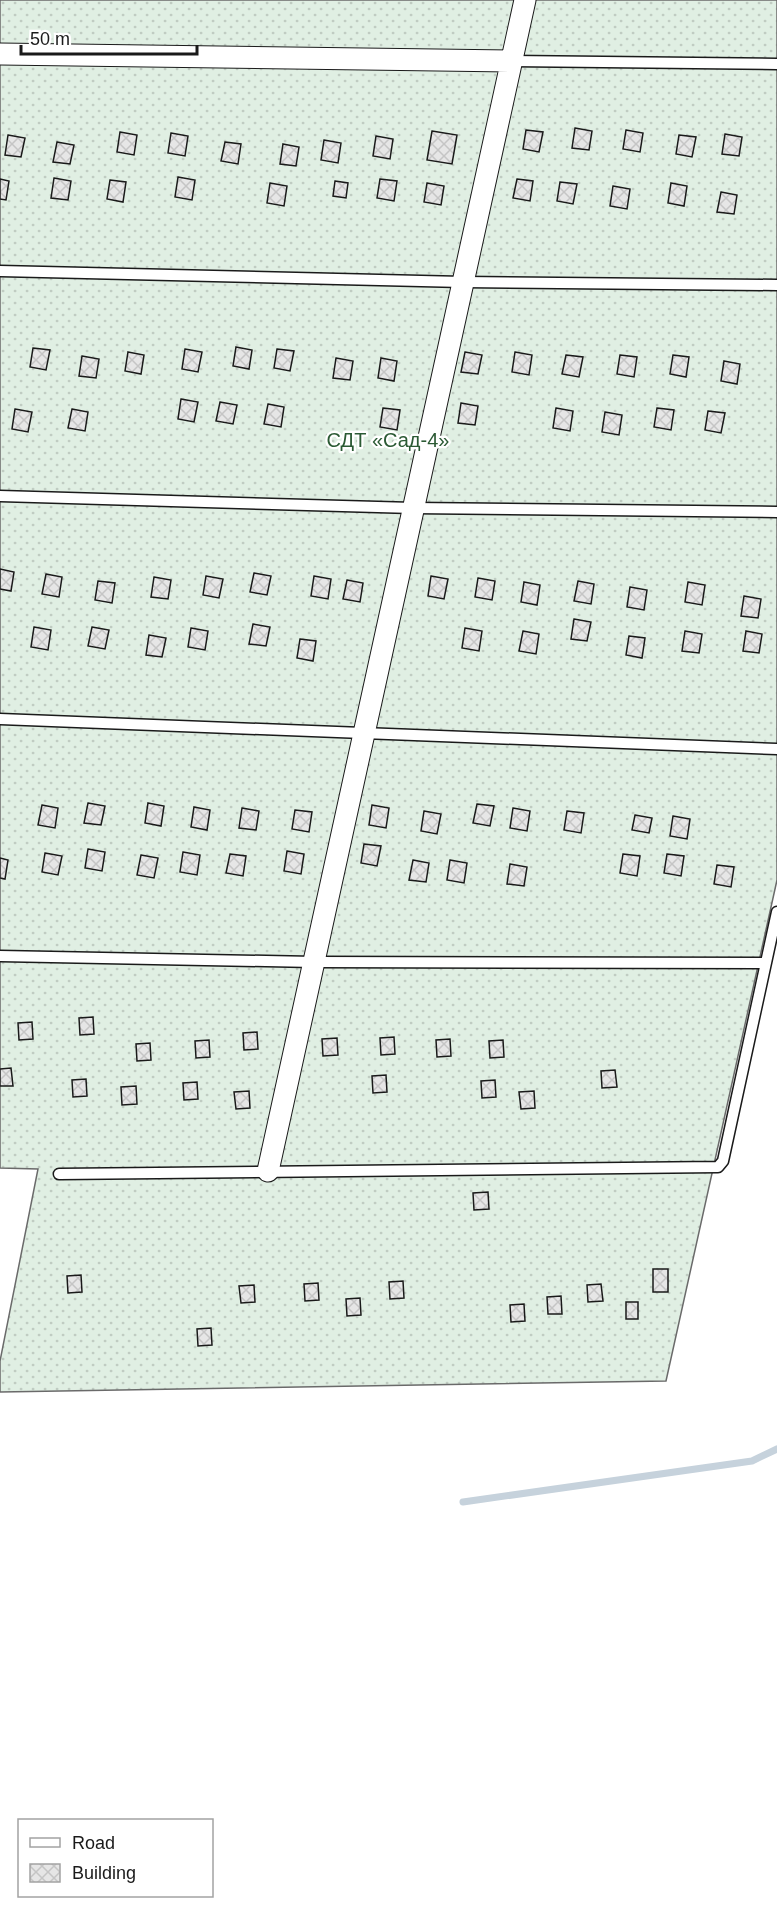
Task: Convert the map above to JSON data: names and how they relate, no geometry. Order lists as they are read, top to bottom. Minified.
{"parks":["СДТ «Сад-4»"],"legend":["Road","Building"],"scale_bar":"50 m"}
